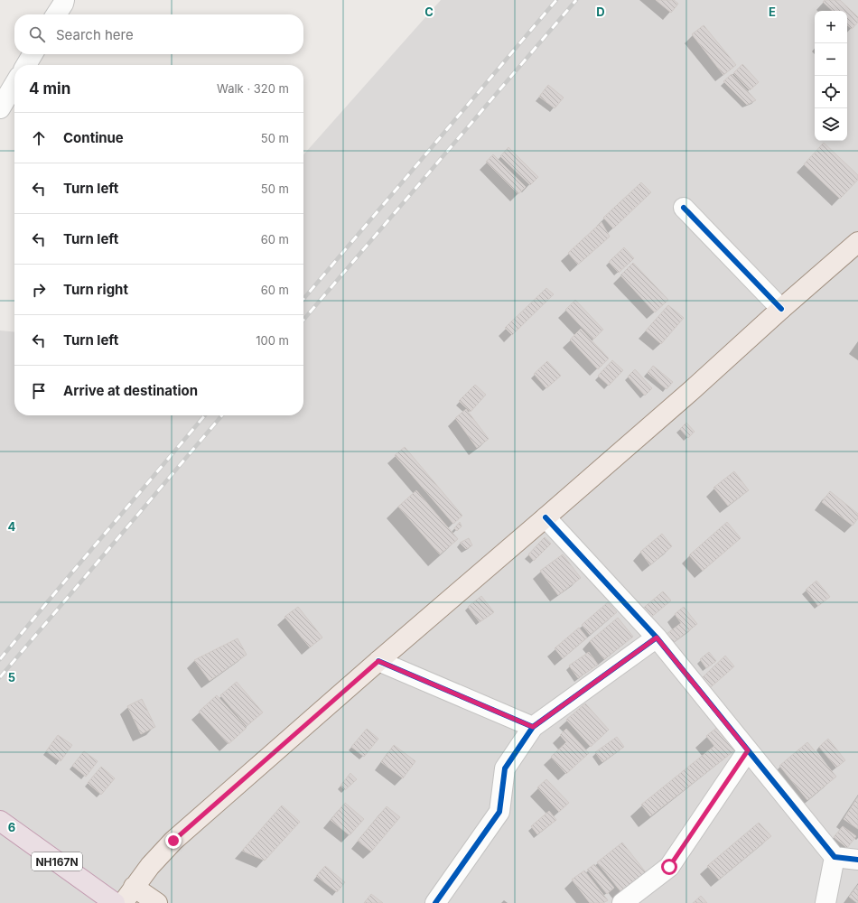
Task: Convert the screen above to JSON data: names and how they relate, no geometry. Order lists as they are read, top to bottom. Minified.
{"streets":{"highway":["NH167N"]},"page":{"map_buttons":["+","−"],"search":"Search here","heading":["4 min","Walk · 320 m"],"list":[["Continue","50 m"],["Turn left","50 m"],["Turn left","60 m"],["Turn right","60 m"],["Turn left","100 m"],"Arrive at destination"]},"grid":{"columns":["C","D","E"],"rows":["4","5","6"]}}
